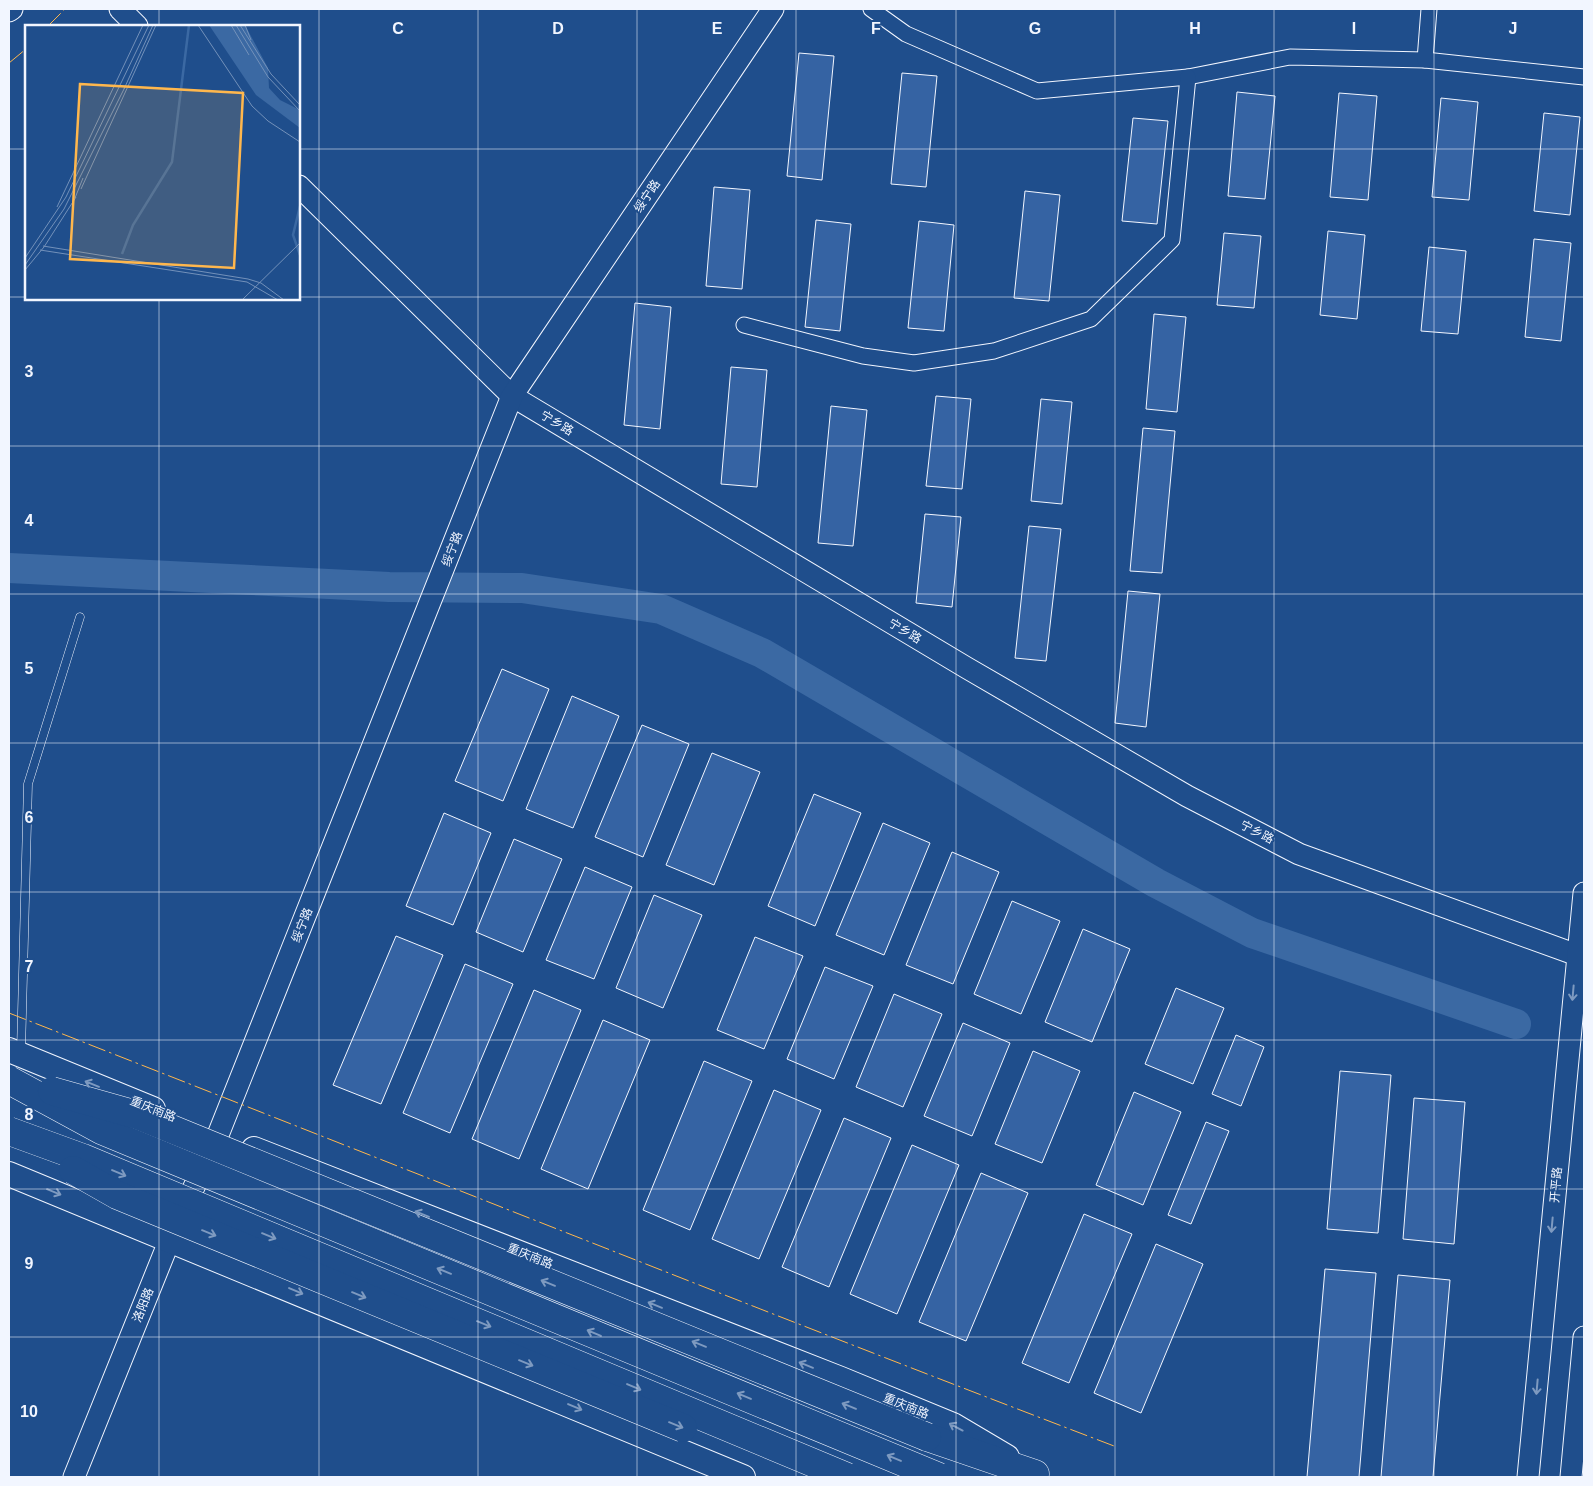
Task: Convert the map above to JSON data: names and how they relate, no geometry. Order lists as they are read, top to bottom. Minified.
{"streets":{"main road":["重庆南路"],"street":["绥宁路","宁乡路","开平路","洛阳路"]},"crossings":[["绥宁路","宁乡路"],["绥宁路","重庆南路"],["绥宁路","洛阳路"],["宁乡路","开平路"],["重庆南路","洛阳路"]],"one_way":["开平路"],"grid":{"columns":["C","D","E","F","G","H","I","J"],"rows":["3","4","5","6","7","8","9","10"]}}
